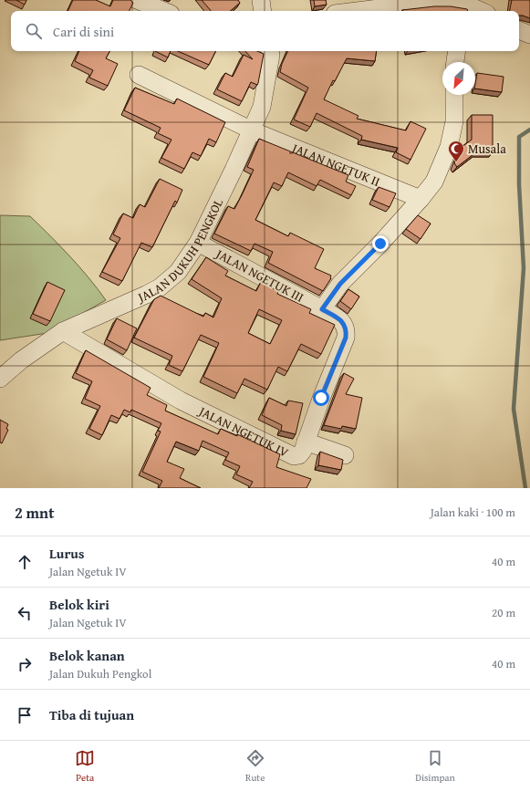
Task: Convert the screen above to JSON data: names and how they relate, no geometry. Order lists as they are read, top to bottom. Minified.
{"streets":{"street":["JALAN NGETUK II","JALAN DUKUH PENGKOL","JALAN NGETUK III","JALAN NGETUK IV"]},"crossings":[["JALAN NGETUK II","JALAN DUKUH PENGKOL"],["JALAN DUKUH PENGKOL","JALAN NGETUK III"],["JALAN DUKUH PENGKOL","JALAN NGETUK IV"],["JALAN NGETUK III","JALAN NGETUK IV"]],"places":{"mosque":["Musala"]},"north":"bottom left","page":{"search":"Cari di sini","heading":["2 mnt","Jalan kaki · 100 m"],"list":[["Lurus","Jalan Ngetuk IV","40 m"],["Belok kiri","Jalan Ngetuk IV","20 m"],["Belok kanan","Jalan Dukuh Pengkol","40 m"],"Tiba di tujuan"],"nav":["Peta","Rute","Disimpan"]}}
